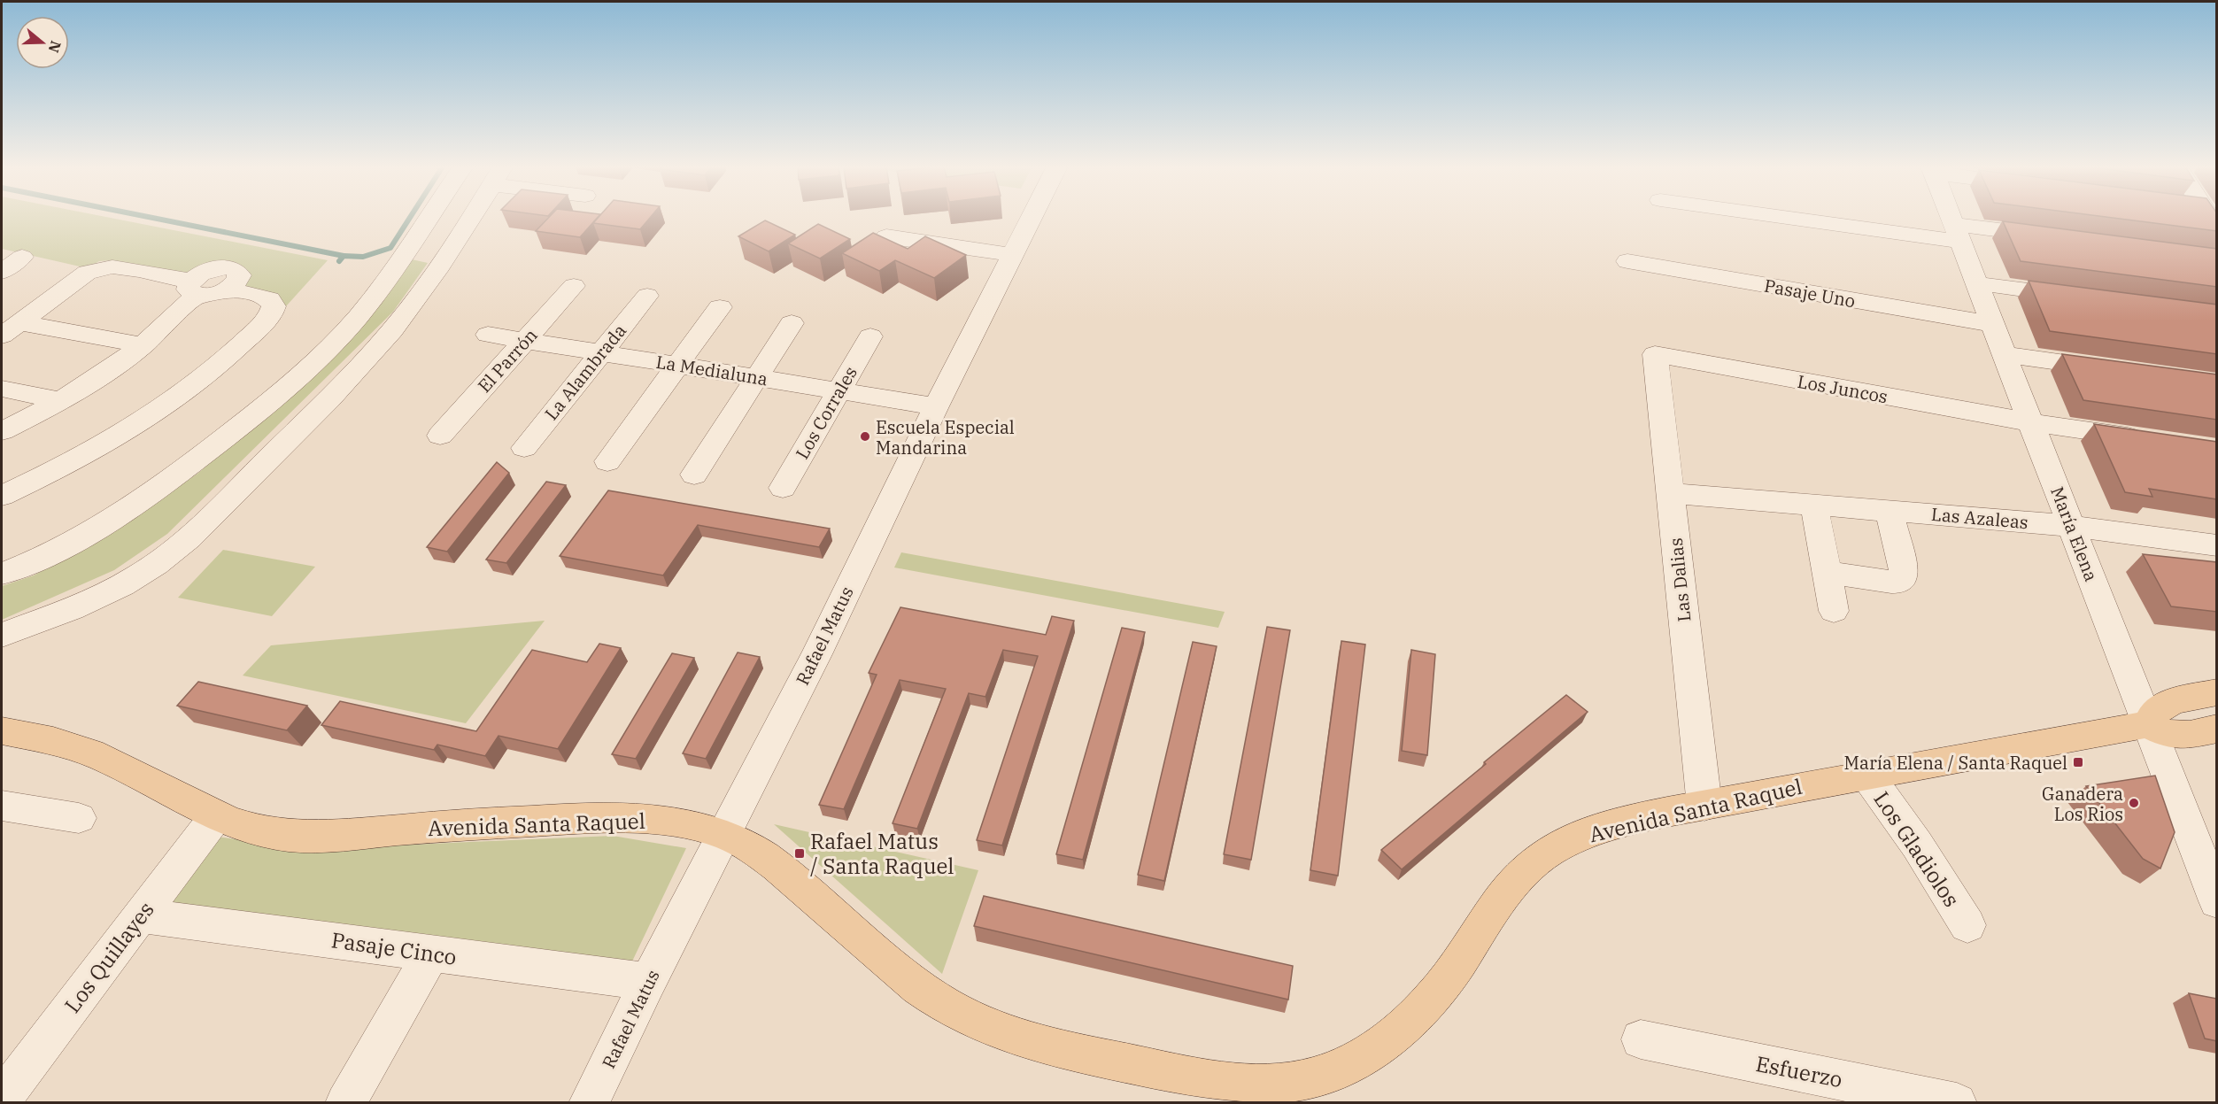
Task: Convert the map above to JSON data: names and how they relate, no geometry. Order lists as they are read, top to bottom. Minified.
{"streets":{"main road":["Avenida Santa Raquel"],"street":["Pasaje Uno","El Parrón","La Medialuna","La Alambrada","Los Juncos","Los Corrales","Las Azaleas","María Elena","Las Dalias","Rafael Matus","Los Gladiolos","Pasaje Cinco","Los Quillayes","Esfuerzo"]},"crossings":[["Pasaje Uno","María Elena"],["El Parrón","La Medialuna"],["La Medialuna","La Alambrada"],["La Medialuna","Los Corrales"],["La Medialuna","Rafael Matus"],["Los Juncos","María Elena"],["Los Juncos","Las Dalias"],["Las Azaleas","María Elena"],["Las Azaleas","Las Dalias"],["María Elena","Avenida Santa Raquel"],["Las Dalias","Avenida Santa Raquel"],["Rafael Matus","Avenida Santa Raquel"],["Rafael Matus","Pasaje Cinco"],["Avenida Santa Raquel","Los Gladiolos"],["Avenida Santa Raquel","Los Quillayes"],["Pasaje Cinco","Los Quillayes"]],"places":{"other":["Escuela Especial Mandarina","Ganadera Los Rios"],"transit":["María Elena / Santa Raquel","Rafael Matus / Santa Raquel"]},"north":"right"}
